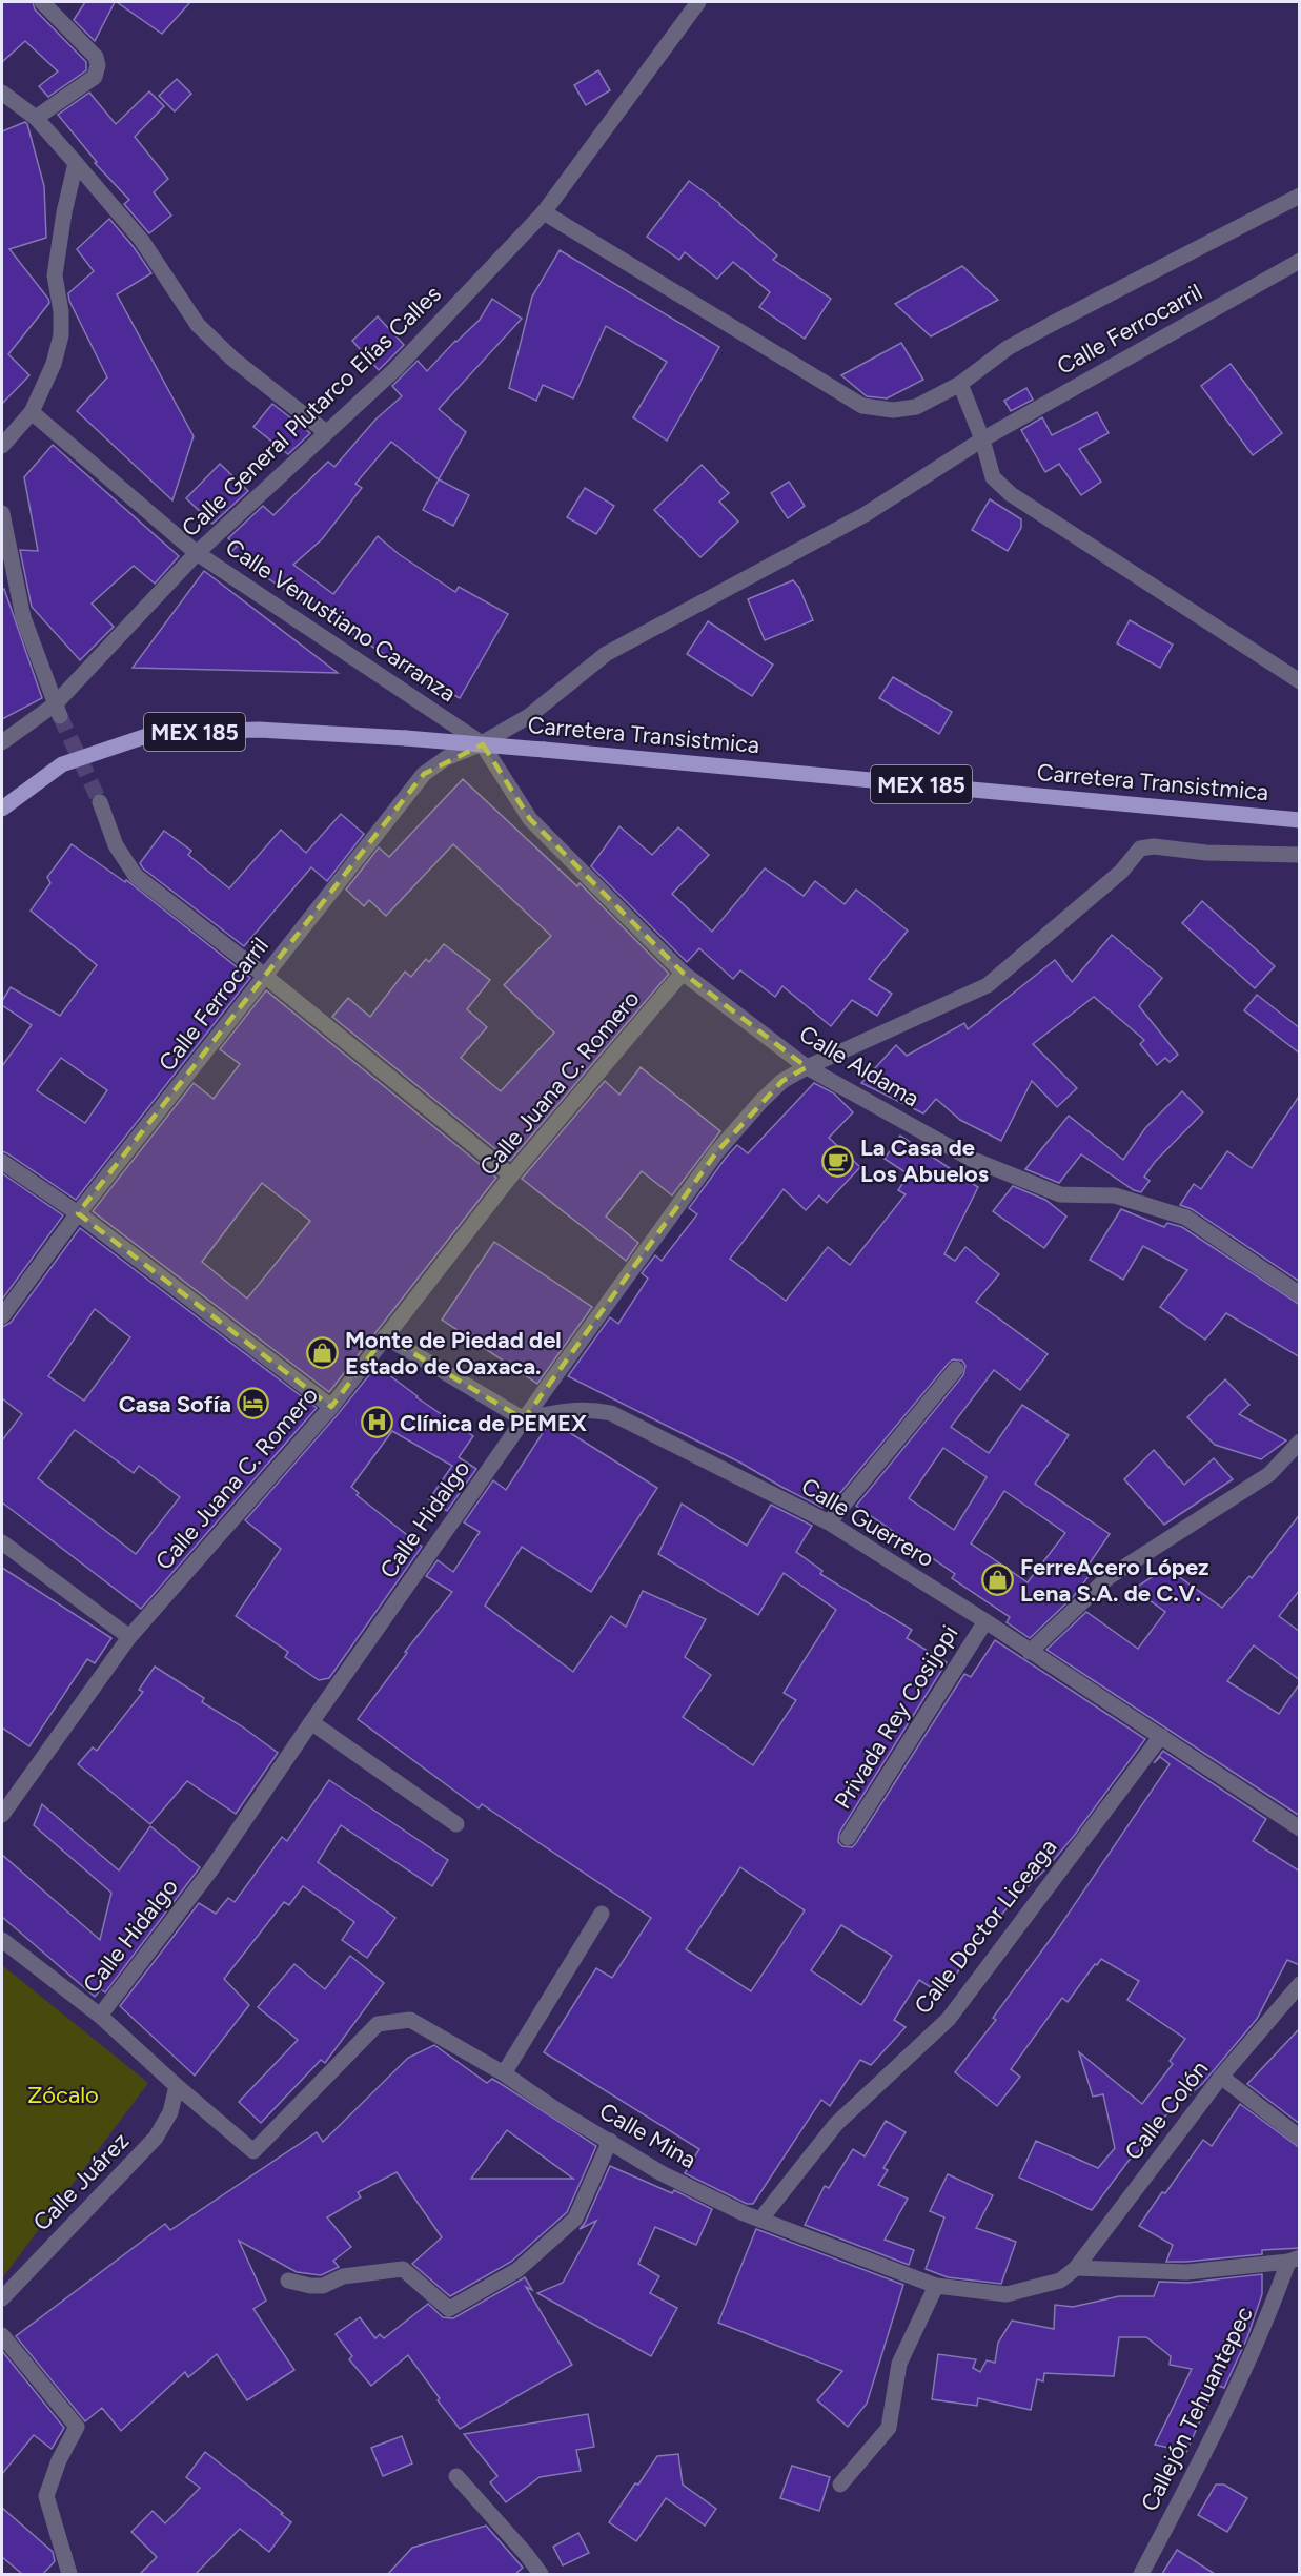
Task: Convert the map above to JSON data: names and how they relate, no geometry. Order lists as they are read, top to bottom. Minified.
{"streets":{"main road":["MEX 185","Carretera Transistmica"],"street":["Calle Ferrocarril","Calle General Plutarco Elías Calles","Calle Venustiano Carranza","Calle Aldama","Calle Juana C. Romero","Calle Hidalgo","Calle Guerrero","Privada Rey Cosijopi","Calle Doctor Liceaga","Calle Colón","Calle Mina","Calle Juárez","Callejón Tehuantepec"]},"crossings":[["Calle Ferrocarril","Calle Venustiano Carranza"],["Calle Ferrocarril","Calle Aldama"],["Calle General Plutarco Elías Calles","Calle Venustiano Carranza"],["Calle Venustiano Carranza","Calle Aldama"],["Calle Aldama","Calle Juana C. Romero"],["Calle Aldama","Calle Hidalgo"],["Calle Hidalgo","Calle Guerrero"],["Calle Guerrero","Privada Rey Cosijopi"],["Calle Guerrero","Calle Doctor Liceaga"],["Calle Doctor Liceaga","Calle Mina"],["Calle Colón","Calle Mina"],["Calle Mina","Calle Juárez"]],"parks":["Zócalo"],"places":{"cafe":["La Casa de Los Abuelos"],"shop":["Monte de Piedad del Estado de Oaxaca.","FerreAcero López Lena S.A. de C.V."],"hotel":["Casa Sofía"],"hospital":["Clínica de PEMEX"]}}
